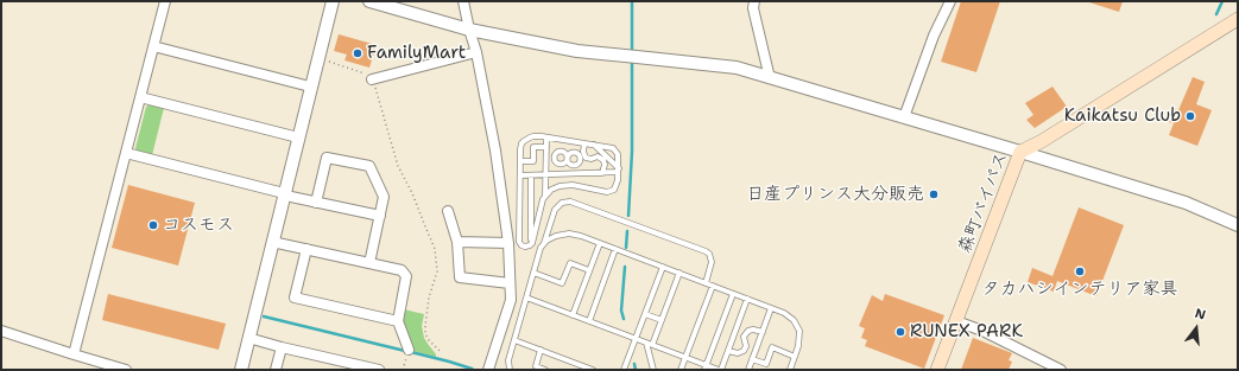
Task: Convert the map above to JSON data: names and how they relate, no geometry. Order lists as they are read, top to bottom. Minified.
{"streets":{"main road":["森町バイパス"]},"places":["FamilyMart","Kaikatsu Club","日産プリンス大分販売","コスモス","タカハシインテリア家具","RUNEX PARK"],"north":"top"}
